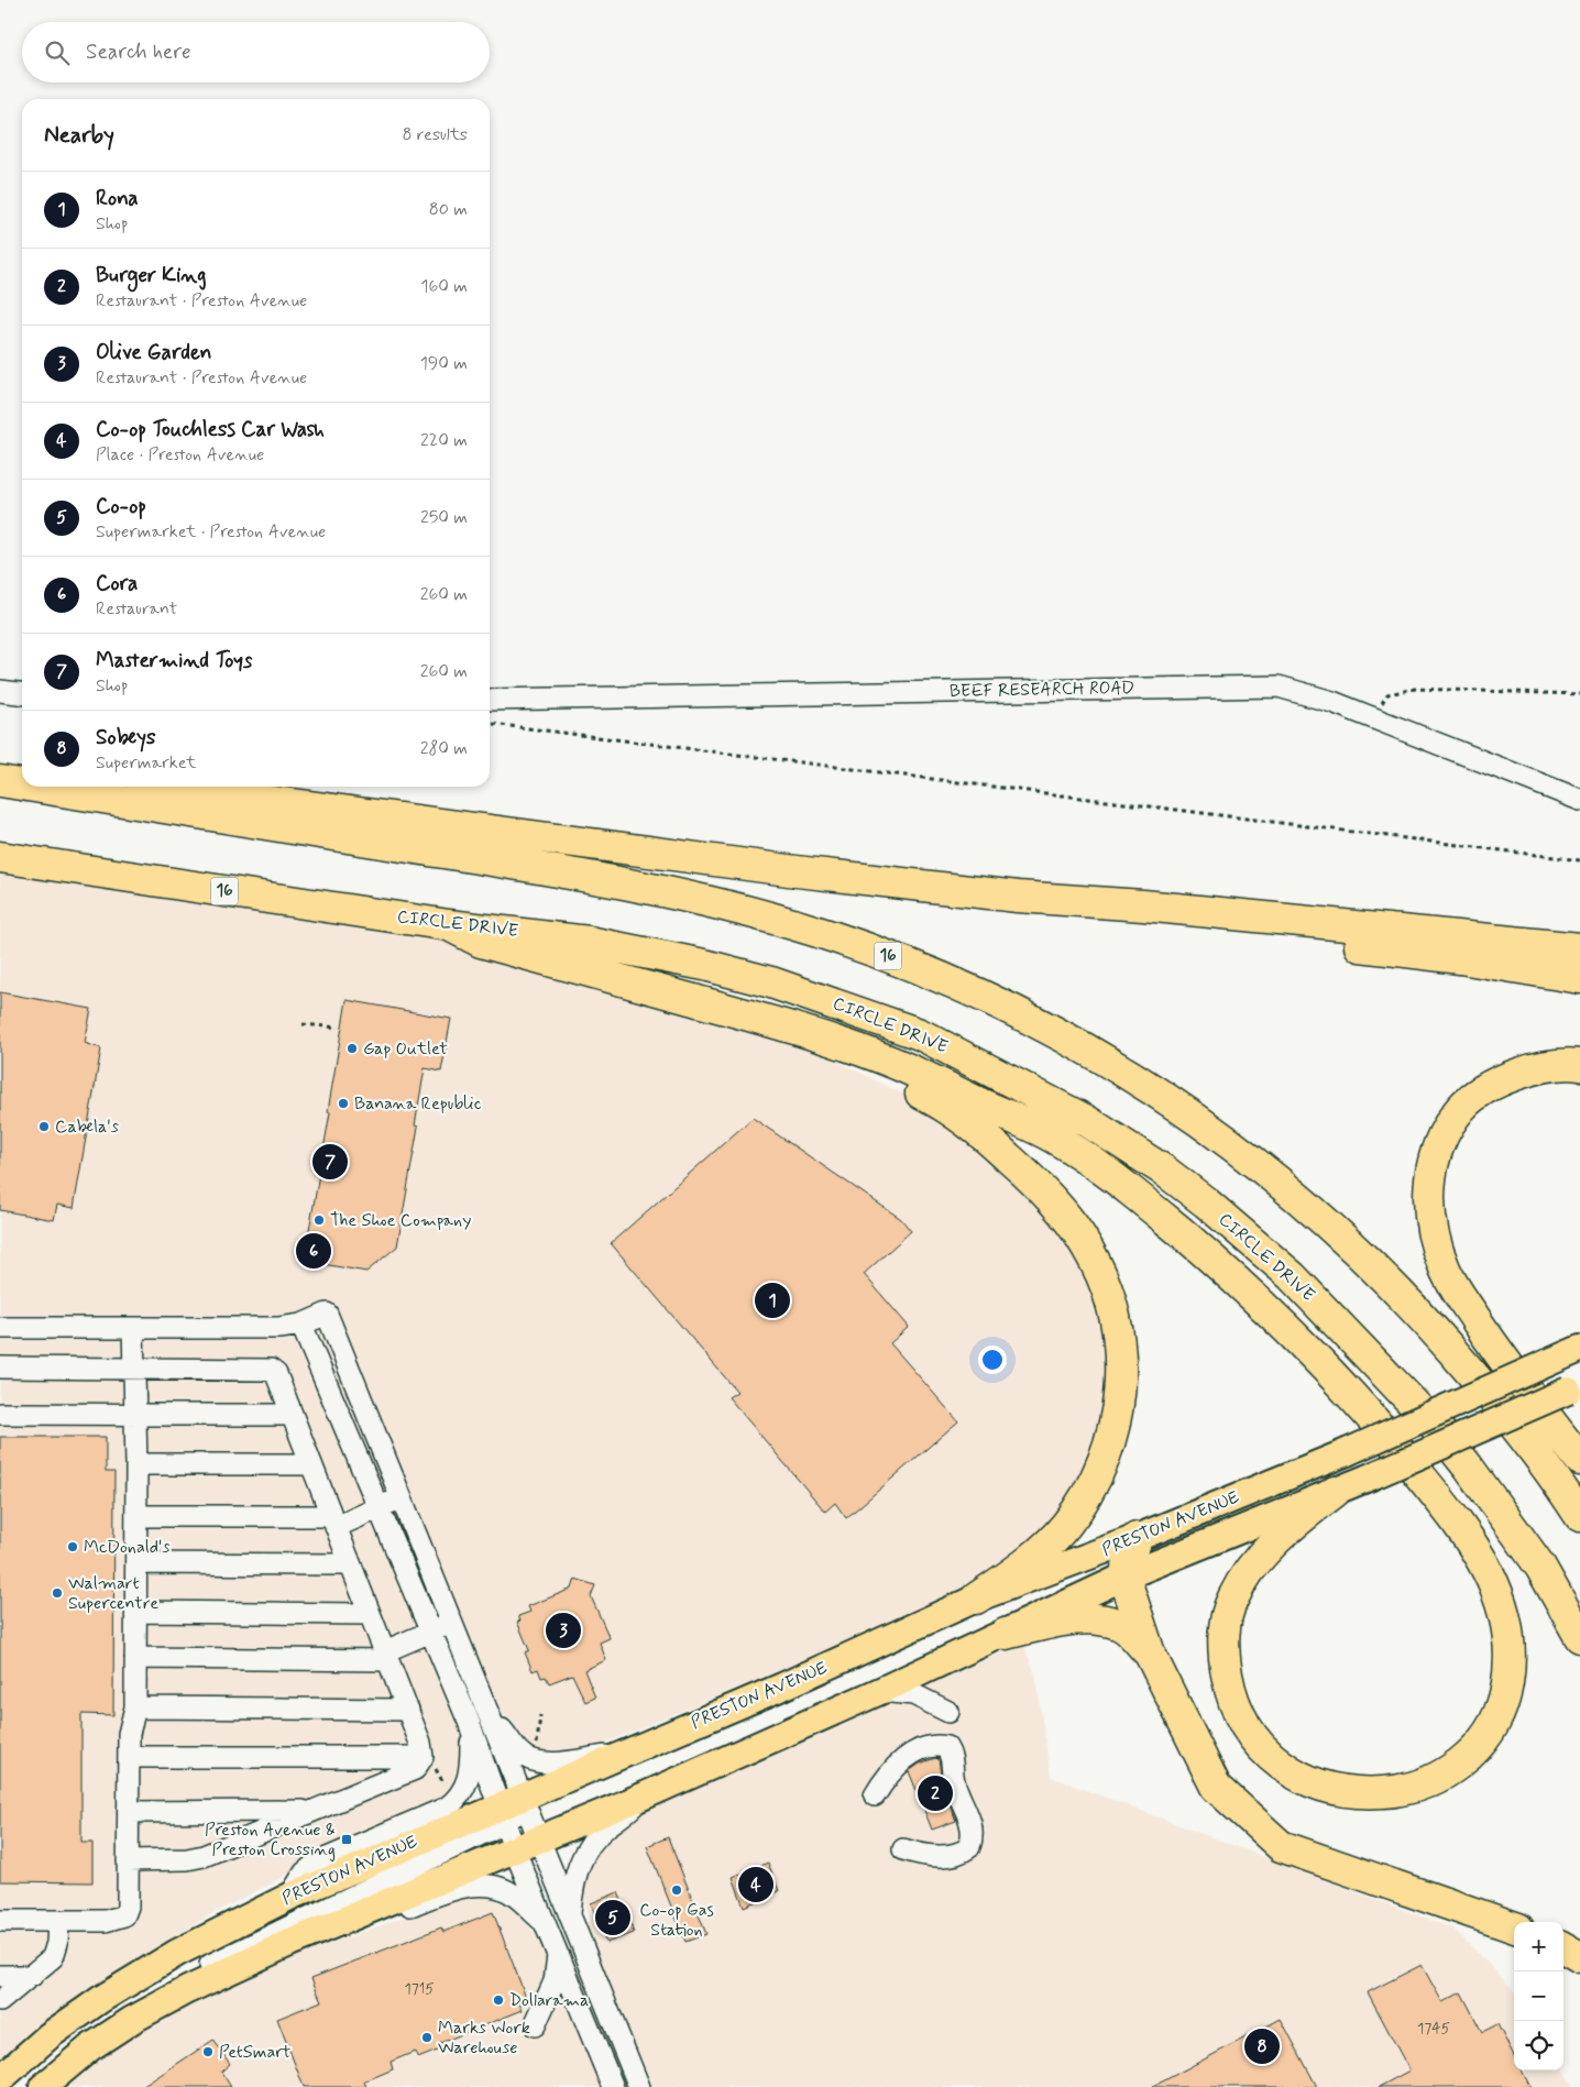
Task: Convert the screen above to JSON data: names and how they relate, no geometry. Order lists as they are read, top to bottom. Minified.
{"streets":{"highway":["16","CIRCLE DRIVE"],"main road":["PRESTON AVENUE"],"street":["BEEF RESEARCH ROAD"]},"places":{"other":["Gap Outlet","Banana Republic","Cabela's","The Shoe Company","McDonald's","Walmart Supercentre","Co-op Gas Station","Dollarama","Marks Work Warehouse","PetSmart"],"transit":["Preston Avenue & Preston Crossing"]},"house_numbers":["1715","1745"],"page":{"search":"Search here","heading":["Nearby","8 results"],"list":[{"mark":"1","name":"Rona","note":"Shop","value":"80 m"},{"mark":"2","name":"Burger King","note":"Restaurant · Preston Avenue","value":"160 m"},{"mark":"3","name":"Olive Garden","note":"Restaurant · Preston Avenue","value":"190 m"},{"mark":"4","name":"Co-op Touchless Car Wash","note":"Place · Preston Avenue","value":"220 m"},{"mark":"5","name":"Co-op","note":"Supermarket · Preston Avenue","value":"250 m"},{"mark":"6","name":"Cora","note":"Restaurant","value":"260 m"},{"mark":"7","name":"Mastermind Toys","note":"Shop","value":"260 m"},{"mark":"8","name":"Sobeys","note":"Supermarket","value":"280 m"}],"pins":["7","6","1","3","2","4","5","8"],"map_buttons":["+","−"]}}
